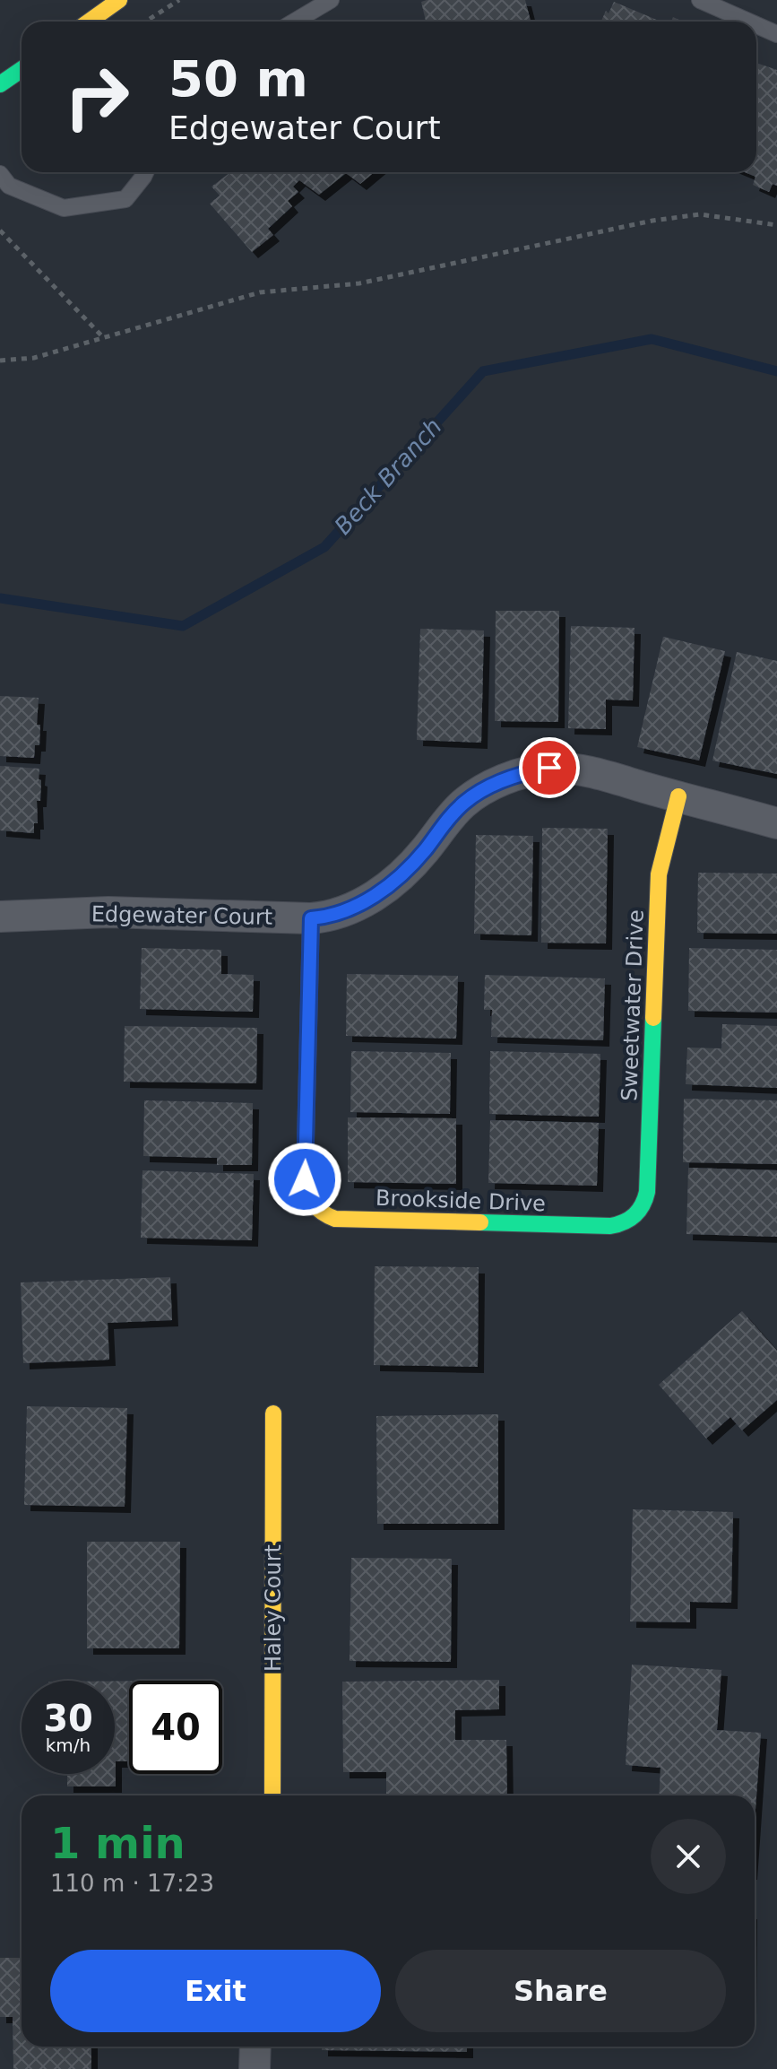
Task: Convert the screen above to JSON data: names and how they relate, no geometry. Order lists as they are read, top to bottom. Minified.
{"streets":{"street":["Edgewater Court","Sweetwater Drive","Brookside Drive","Haley Court"]},"crossings":[["Edgewater Court","Sweetwater Drive"],["Edgewater Court","Brookside Drive"],["Sweetwater Drive","Brookside Drive"]],"water":["Beck Branch"],"page":{"turn":["50 m","Edgewater Court"],"speed":"30 km/h","limit":"40","heading":["1 min","110 m · 17:23"],"buttons":["Exit","Share"]}}
